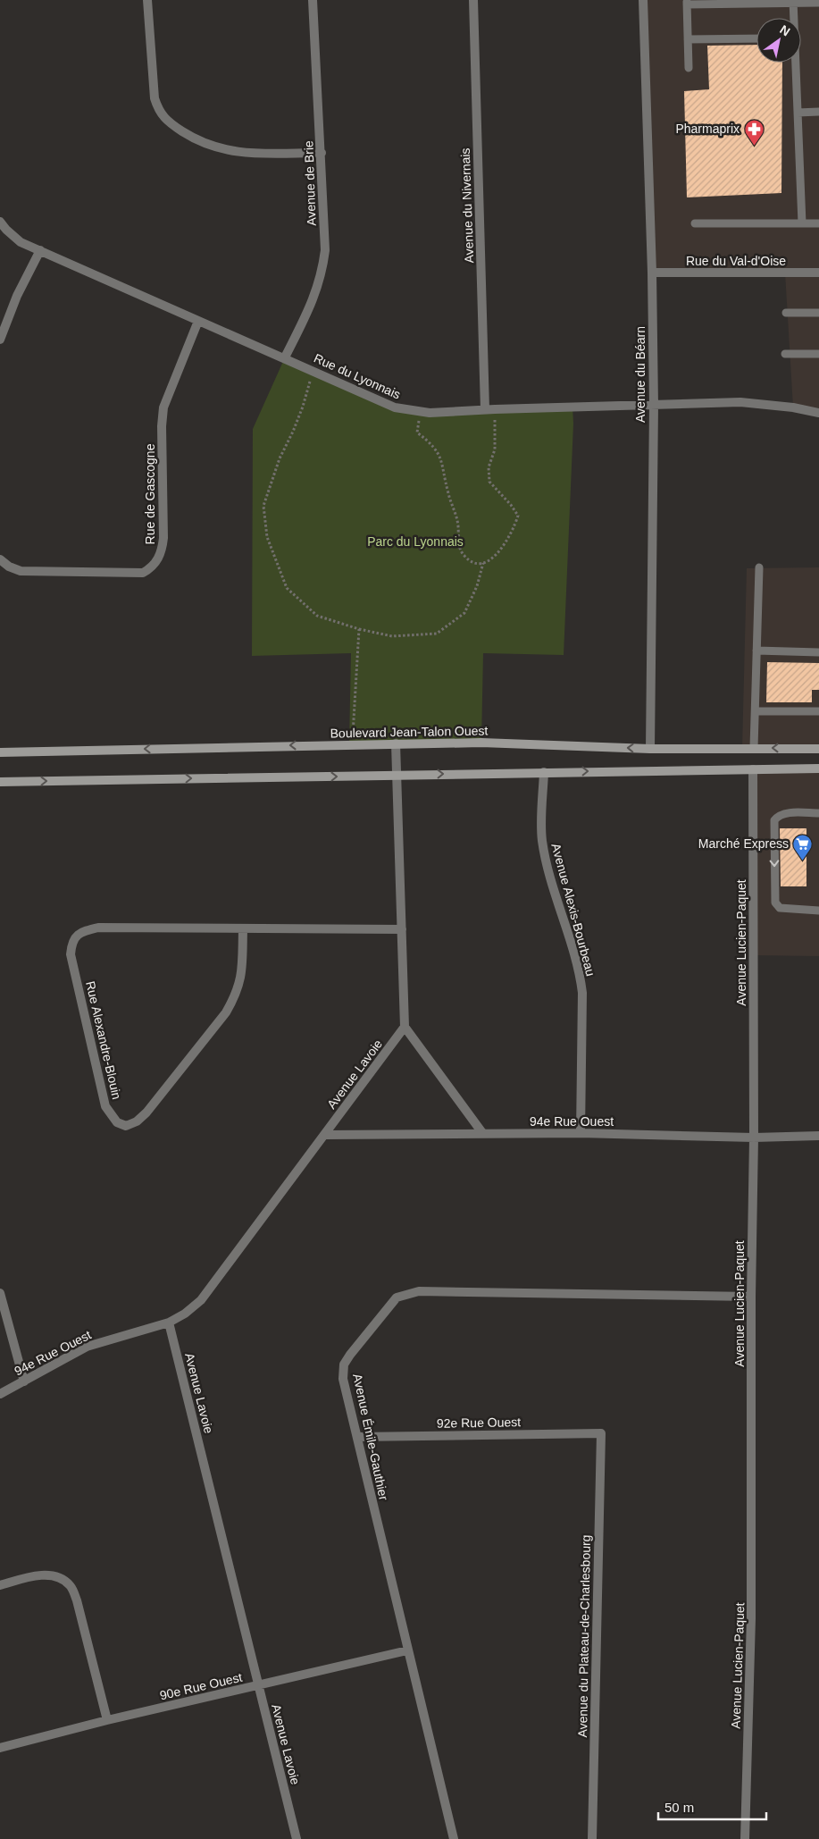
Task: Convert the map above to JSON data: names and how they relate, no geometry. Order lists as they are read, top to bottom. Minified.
{"streets":{"street":["Avenue de Brie","Avenue du Nivernais","Rue du Val-d'Oise","Avenue du Béarn","Rue du Lyonnais","Rue de Gascogne","Boulevard Jean-Talon Ouest","Avenue Alexis-Bourbeau","Avenue Lucien-Paquet","Rue Alexandre-Blouin","Avenue Lavoie","94e Rue Ouest","92e Rue Ouest","Avenue Émile-Gauthier","Avenue du Plateau-de-Charlesbourg","90e Rue Ouest"]},"crossings":[["Avenue de Brie","Rue du Lyonnais"],["Avenue du Nivernais","Rue du Lyonnais"],["Rue du Val-d'Oise","Avenue du Béarn"],["Avenue du Béarn","Rue du Lyonnais"],["Avenue du Béarn","Boulevard Jean-Talon Ouest"],["Rue du Lyonnais","Rue de Gascogne"],["Avenue Alexis-Bourbeau","94e Rue Ouest"],["Avenue Lucien-Paquet","94e Rue Ouest"],["Avenue Lucien-Paquet","Avenue Émile-Gauthier"],["Avenue Lavoie","94e Rue Ouest"],["Avenue Lavoie","90e Rue Ouest"],["92e Rue Ouest","Avenue Émile-Gauthier"],["92e Rue Ouest","Avenue du Plateau-de-Charlesbourg"],["Avenue Émile-Gauthier","90e Rue Ouest"]],"parks":["Parc du Lyonnais"],"places":{"pharmacy":["Pharmaprix"],"supermarket":["Marché Express"]},"scale_bar":"50 m","north":"top right"}
